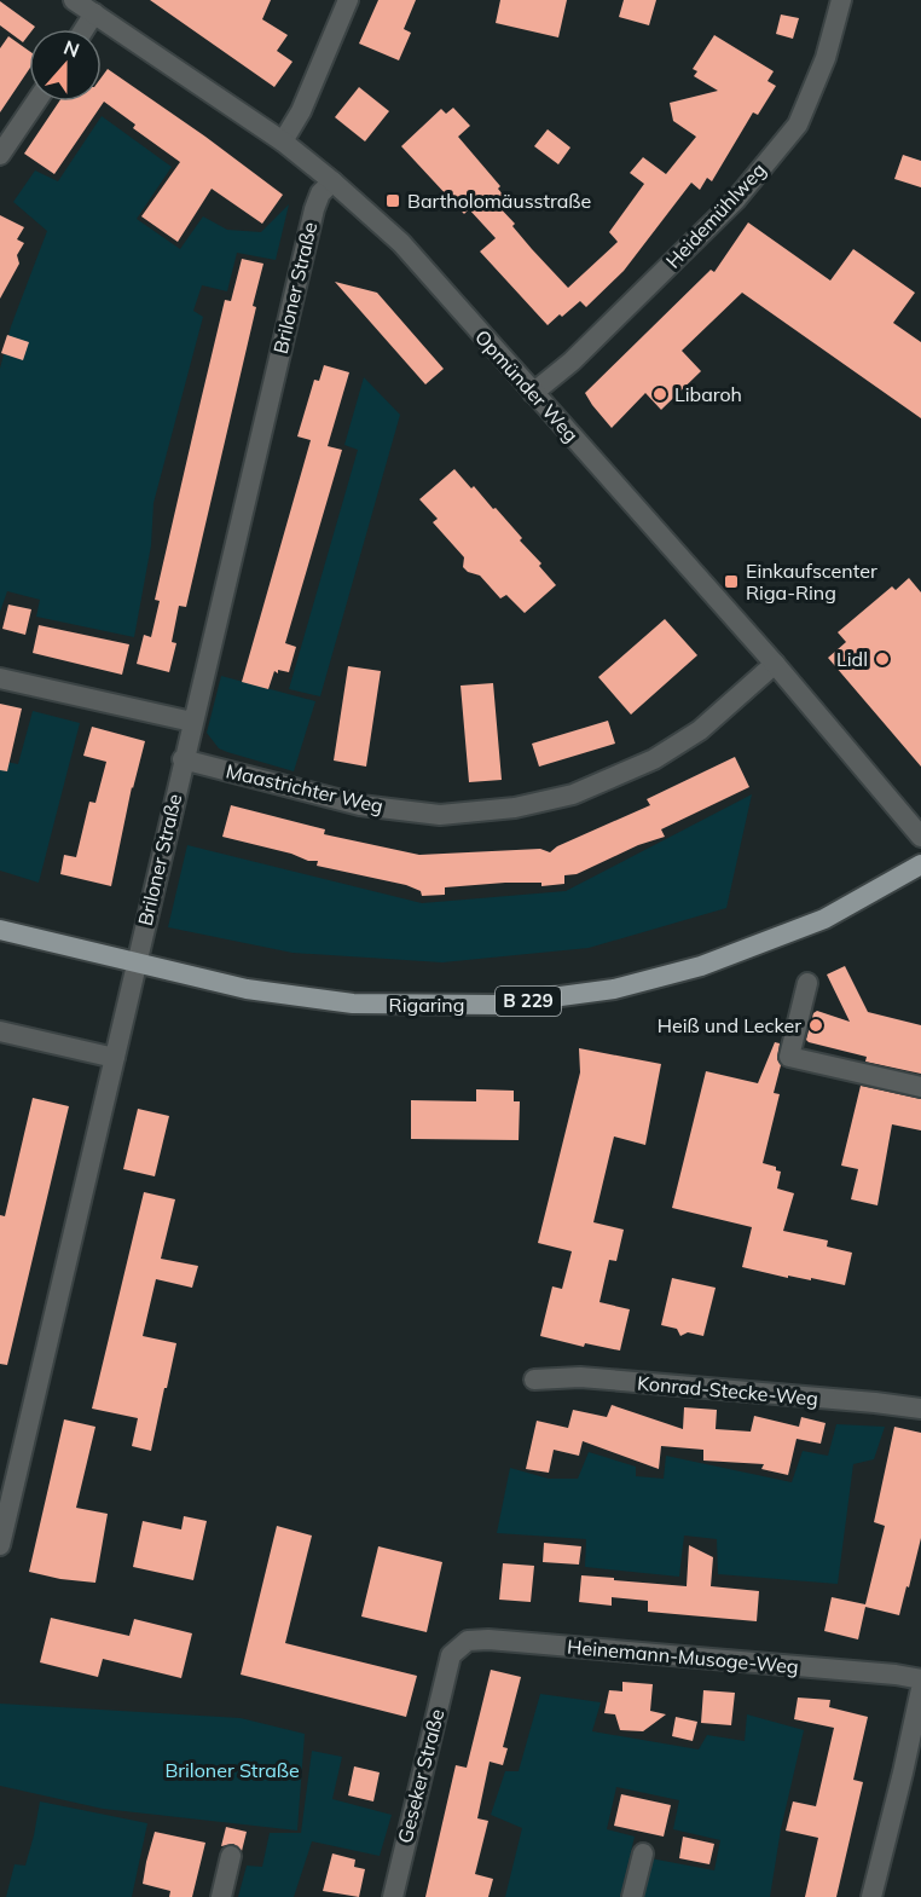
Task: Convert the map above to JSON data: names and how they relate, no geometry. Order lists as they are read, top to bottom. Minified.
{"streets":{"main road":["B 229","Rigaring"],"street":["Heidemühlweg","Briloner Straße","Opmünder Weg","Maastrichter Weg","Konrad-Stecke-Weg","Heinemann-Musoge-Weg","Geseker Straße"]},"crossings":[["Heidemühlweg","Opmünder Weg"],["Briloner Straße","Opmünder Weg"],["Briloner Straße","Maastrichter Weg"],["Briloner Straße","Rigaring"],["Opmünder Weg","Maastrichter Weg"],["Heinemann-Musoge-Weg","Geseker Straße"]],"parks":["Briloner Straße"],"places":{"transit":["Bartholomäusstraße","Einkaufscenter Riga-Ring"],"other":["Libaroh","Lidl","Heiß und Lecker"]},"north":"top"}
